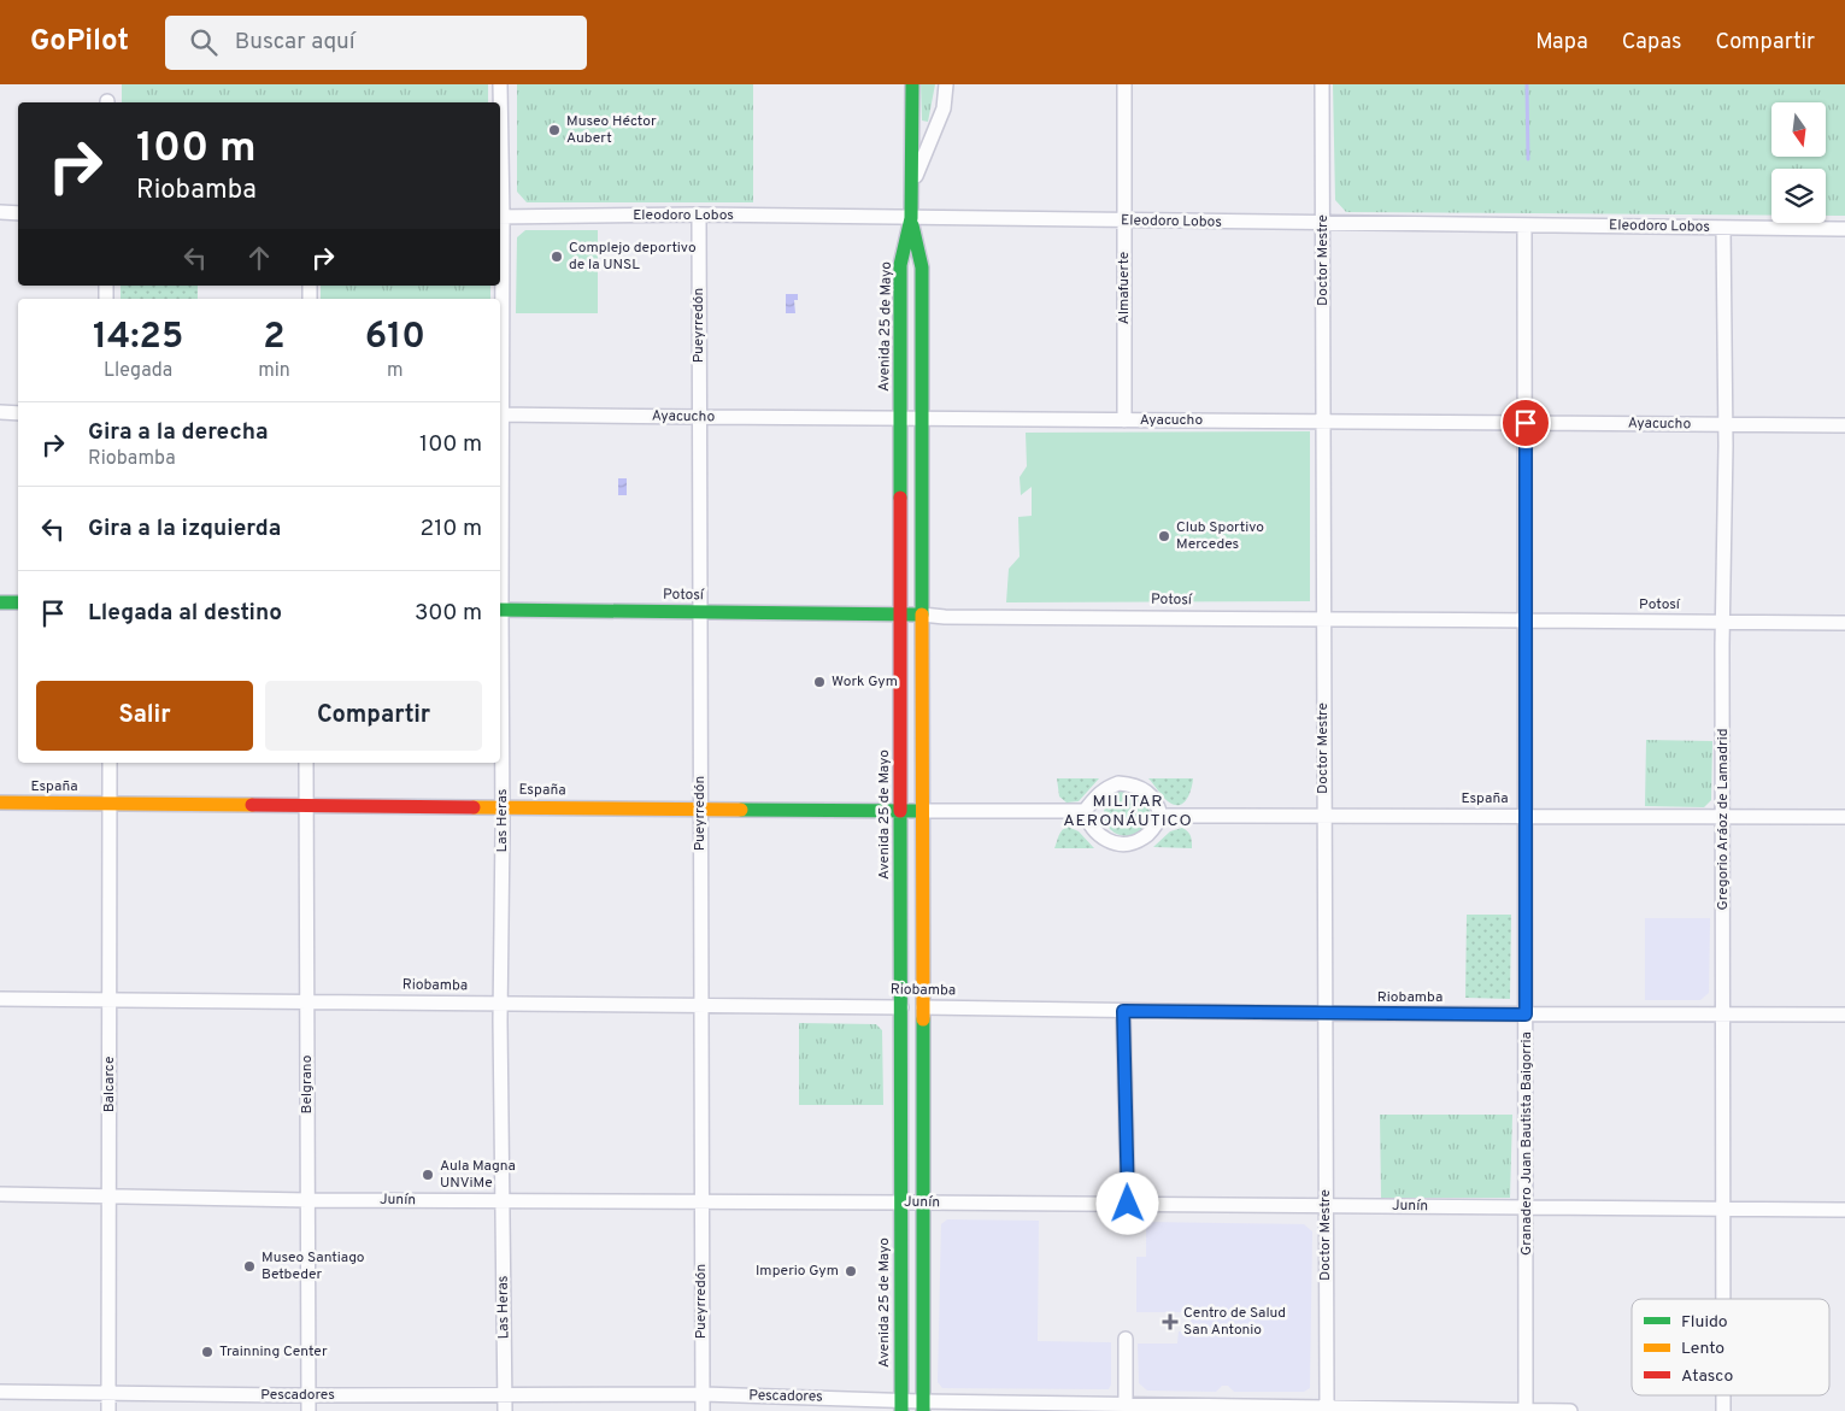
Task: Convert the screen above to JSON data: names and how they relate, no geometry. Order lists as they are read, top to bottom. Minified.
{"streets":{"main road":["Avenida 25 de Mayo","Potosí","España","Riobamba"],"street":["Eleodoro Lobos","Doctor Mestre","Almafuerte","Pueyrredón","Ayacucho","Gregorio Aráoz de Lamadrid","Las Heras","Balcarce","Belgrano","Granadero Juan Bautista Baigorria","Junín","Pescadores"]},"crossings":[["Eleodoro Lobos","Doctor Mestre"],["Eleodoro Lobos","Almafuerte"],["Eleodoro Lobos","Pueyrredón"],["Eleodoro Lobos","Avenida 25 de Mayo"],["Eleodoro Lobos","Gregorio Aráoz de Lamadrid"],["Eleodoro Lobos","Las Heras"],["Eleodoro Lobos","Granadero Juan Bautista Baigorria"],["Doctor Mestre","Ayacucho"],["Doctor Mestre","Potosí"],["Doctor Mestre","España"],["Doctor Mestre","Riobamba"],["Doctor Mestre","Junín"],["Doctor Mestre","Pescadores"],["Almafuerte","Ayacucho"],["Pueyrredón","Ayacucho"],["Pueyrredón","Potosí"],["Pueyrredón","España"],["Pueyrredón","Riobamba"],["Pueyrredón","Junín"],["Pueyrredón","Pescadores"],["Avenida 25 de Mayo","Ayacucho"],["Avenida 25 de Mayo","Potosí"],["Avenida 25 de Mayo","España"],["Avenida 25 de Mayo","Riobamba"],["Avenida 25 de Mayo","Junín"],["Avenida 25 de Mayo","Pescadores"],["Ayacucho","Gregorio Aráoz de Lamadrid"],["Ayacucho","Granadero Juan Bautista Baigorria"],["Potosí","Gregorio Aráoz de Lamadrid"],["Potosí","Granadero Juan Bautista Baigorria"],["España","Gregorio Aráoz de Lamadrid"],["España","Las Heras"],["España","Balcarce"],["España","Belgrano"],["España","Granadero Juan Bautista Baigorria"],["Gregorio Aráoz de Lamadrid","Riobamba"],["Gregorio Aráoz de Lamadrid","Junín"],["Las Heras","Riobamba"],["Las Heras","Junín"],["Las Heras","Pescadores"],["Riobamba","Balcarce"],["Riobamba","Belgrano"],["Riobamba","Granadero Juan Bautista Baigorria"],["Balcarce","Junín"],["Balcarce","Pescadores"],["Belgrano","Junín"],["Belgrano","Pescadores"],["Granadero Juan Bautista Baigorria","Junín"],["Granadero Juan Bautista Baigorria","Pescadores"]],"districts":["MILITAR AERONÁUTICO"],"places":{"other":["Museo Héctor Aubert","Complejo deportivo de la UNSL","Club Sportivo Mercedes","Work Gym","Aula Magna UNViMe","Museo Santiago Betbeder","Imperio Gym","Trainning Center"],"health":["Centro de Salud San Antonio"]},"legend":["Fluido","Lento","Atasco"],"north":"bottom","page":{"header":"GoPilot","search":"Buscar aquí","nav":["Mapa","Capas","Compartir"],"turn":["100 m","Riobamba"],"eta":["14:25","Llegada","2","min","610","m"],"list":[{"name":"Gira a la derecha","note":"Riobamba","value":"100 m"},{"name":"Gira a la izquierda","value":"210 m"},{"name":"Llegada al destino","value":"300 m"}],"buttons":["Salir","Compartir"]}}
